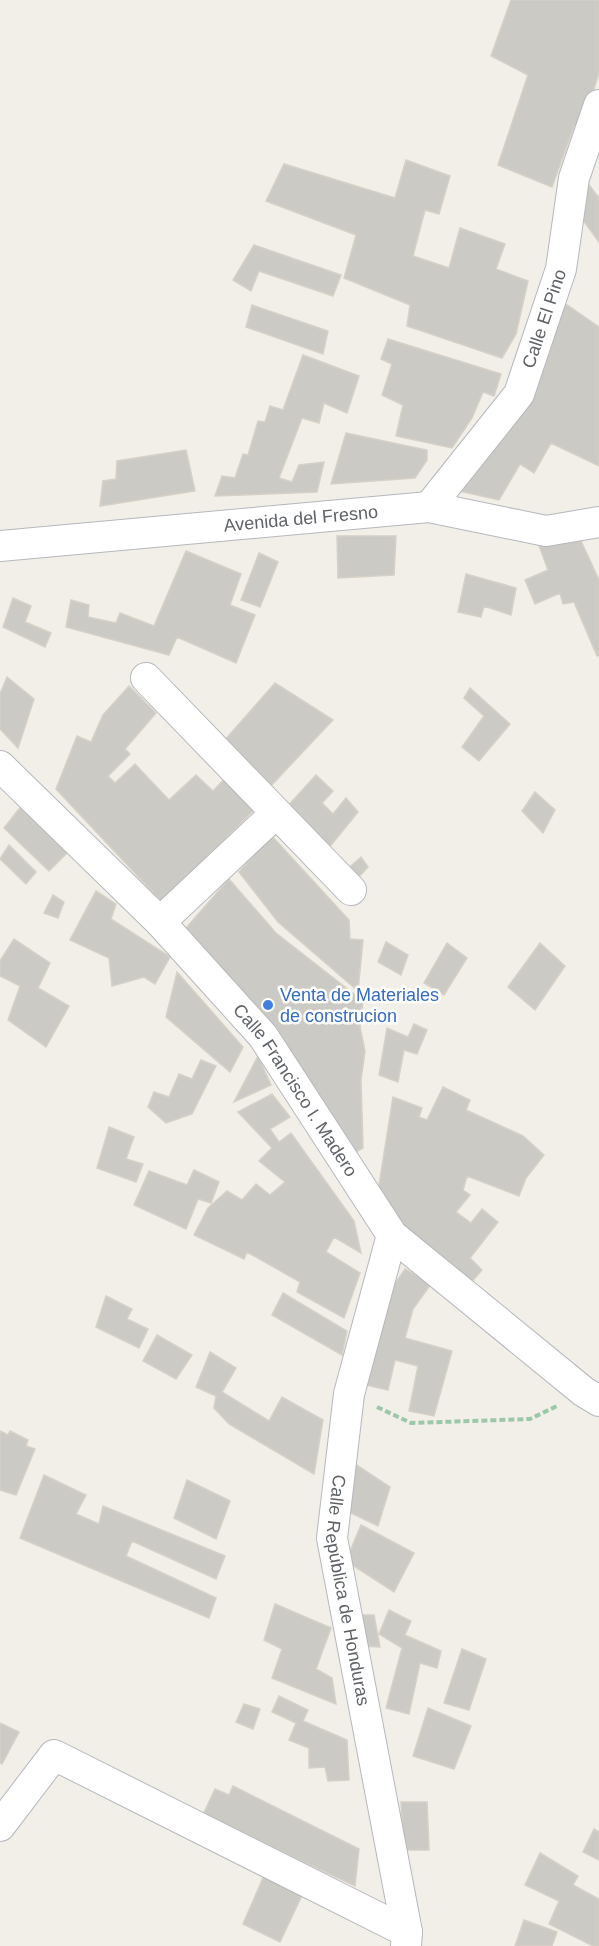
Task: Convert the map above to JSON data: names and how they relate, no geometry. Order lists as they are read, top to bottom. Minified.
{"streets":{"street":["Calle El Pino","Avenida del Fresno","Calle Francisco I. Madero","Calle República de Honduras"]},"crossings":[["Calle El Pino","Avenida del Fresno"],["Calle Francisco I. Madero","Calle República de Honduras"]],"places":["Venta de Materiales de construcion"]}
